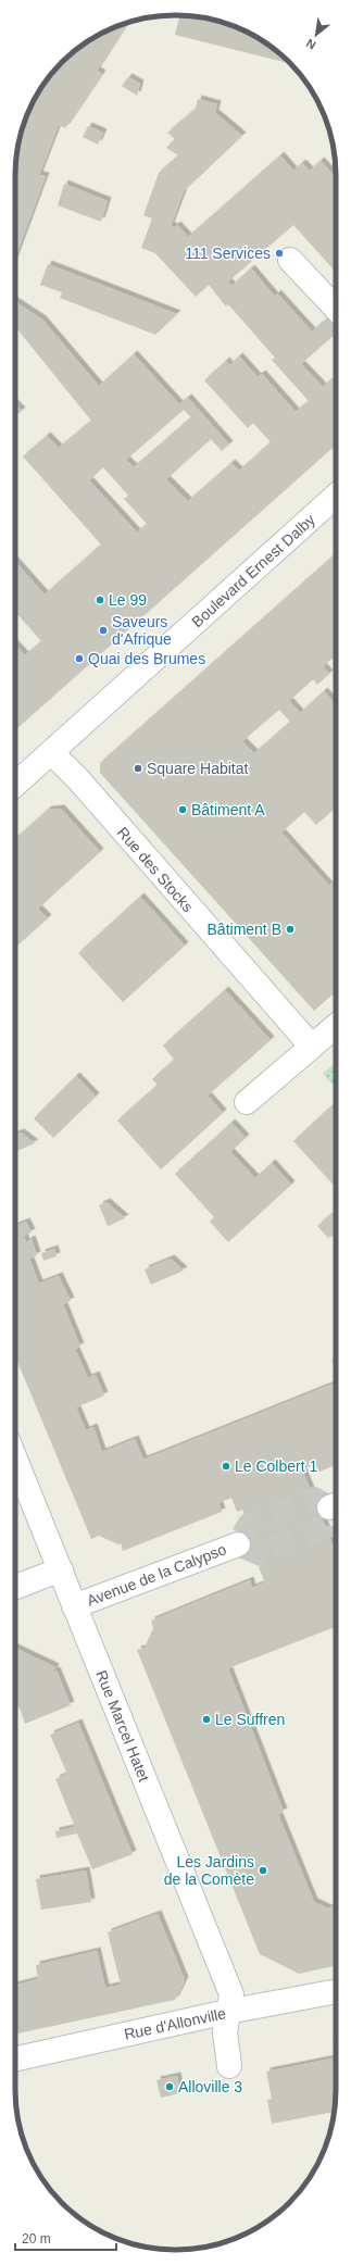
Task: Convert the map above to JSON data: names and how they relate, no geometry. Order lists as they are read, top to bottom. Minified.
{"streets":{"street":["Boulevard Ernest Dalby","Rue des Stocks","Avenue de la Calypso","Rue Marcel Hatet","Rue d'Allonville"]},"crossings":[["Boulevard Ernest Dalby","Rue des Stocks"],["Avenue de la Calypso","Rue Marcel Hatet"],["Rue Marcel Hatet","Rue d'Allonville"]],"places":["111 Services","Le 99","Saveurs d'Afrique","Quai des Brumes","Square Habitat","Bâtiment A","Bâtiment B","Le Colbert 1","Le Suffren","Les Jardins de la Comète","Alloville 3"],"scale_bar":"20 m","north":"bottom left"}
